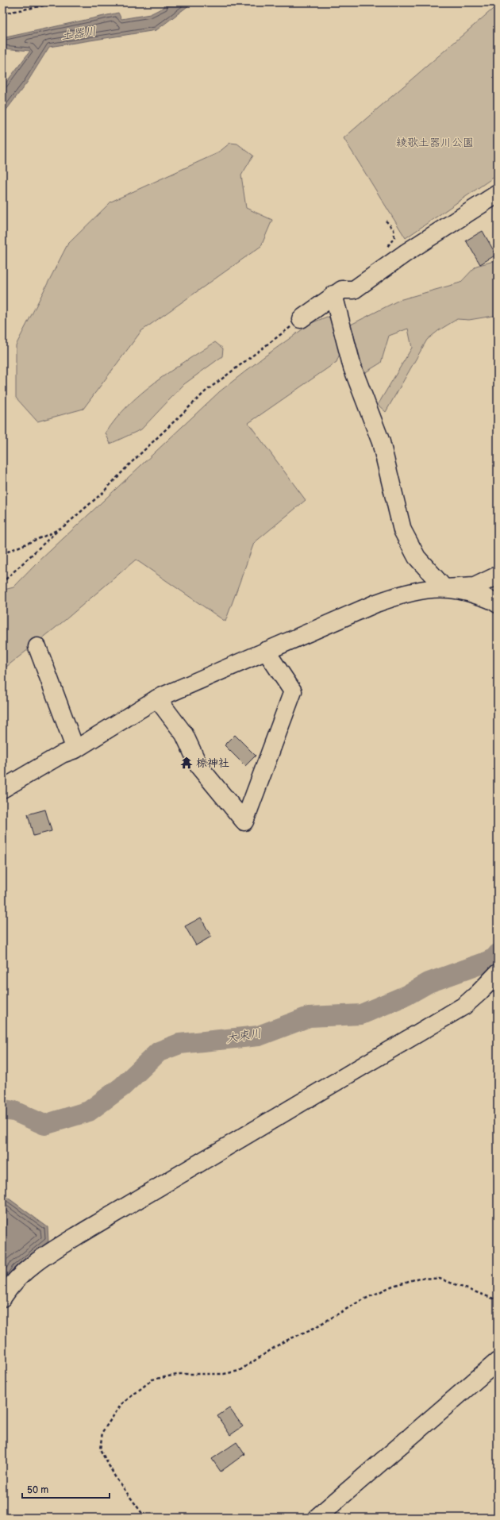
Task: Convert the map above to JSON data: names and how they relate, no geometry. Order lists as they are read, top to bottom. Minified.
{"water":["土器川","大束川"],"parks":["綾歌土器川公園"],"places":{"temple":["椋神社"]},"scale_bar":"50 m"}
